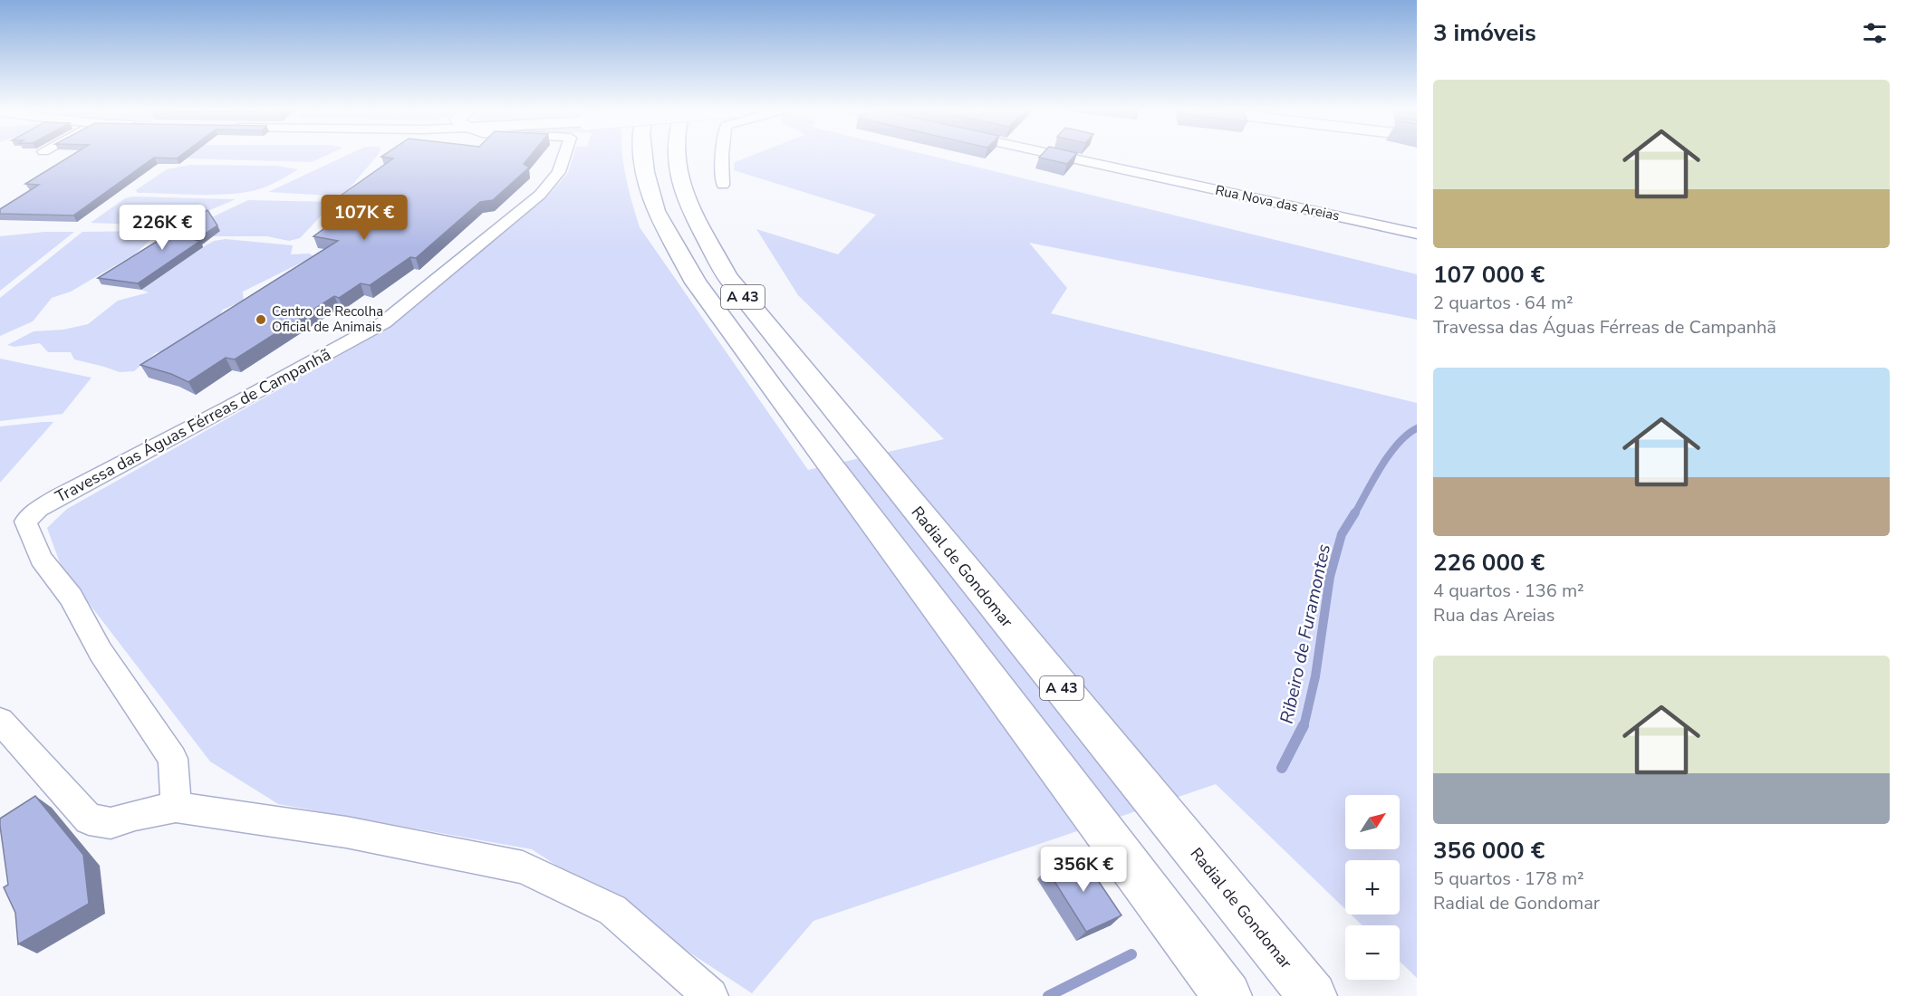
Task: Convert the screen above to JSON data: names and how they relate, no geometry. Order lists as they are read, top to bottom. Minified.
{"streets":{"main road":["A 43","Radial de Gondomar"],"street":["Rua Nova das Areias","Travessa das Águas Férreas de Campanhã"]},"water":["Ribeiro de Furamontes"],"places":["Centro de Recolha Oficial de Animais"],"north":"top right","page":{"heading":"3 imóveis","list":[{"name":"107 000 €","note":"2 quartos · 64 m² · Travessa das Águas Férreas de Campanhã"},{"name":"226 000 €","note":"4 quartos · 136 m² · Rua das Areias"},{"name":"356 000 €","note":"5 quartos · 178 m² · Radial de Gondomar"}],"price":["107K €","226K €","356K €"],"map_buttons":["+","−"]}}
